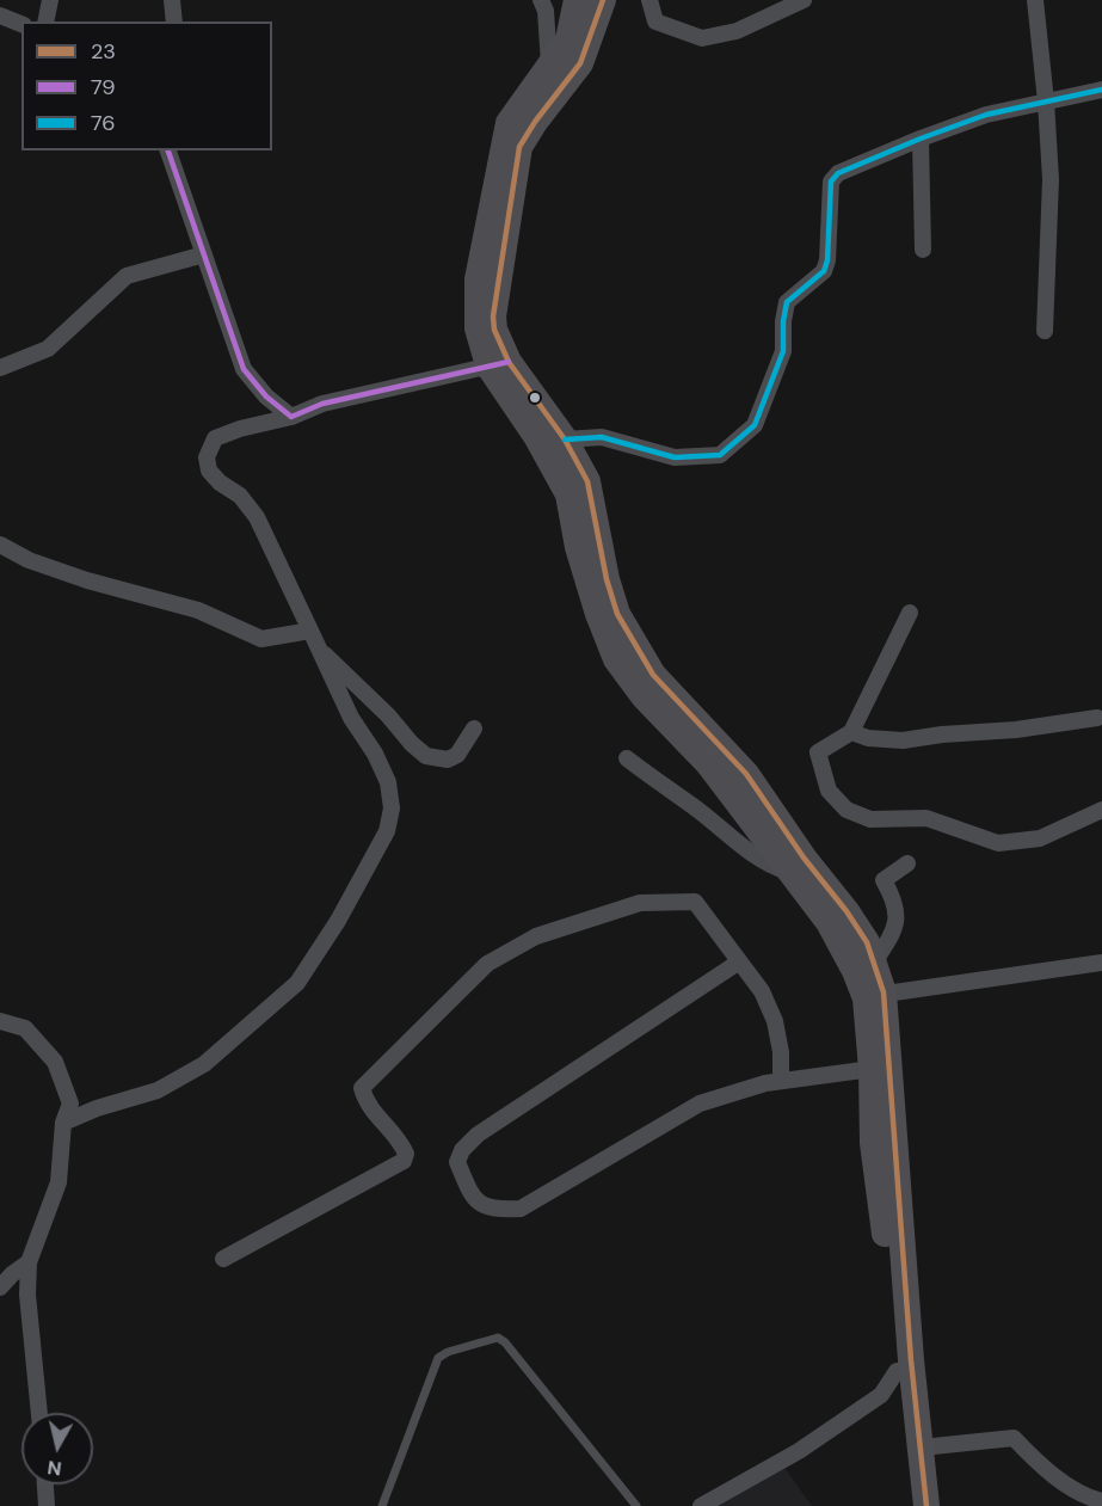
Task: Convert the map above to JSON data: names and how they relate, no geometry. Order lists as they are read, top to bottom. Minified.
{"lines":["transit line 23","transit line 76","transit line 79"],"legend":["23","79","76"],"north":"bottom"}
